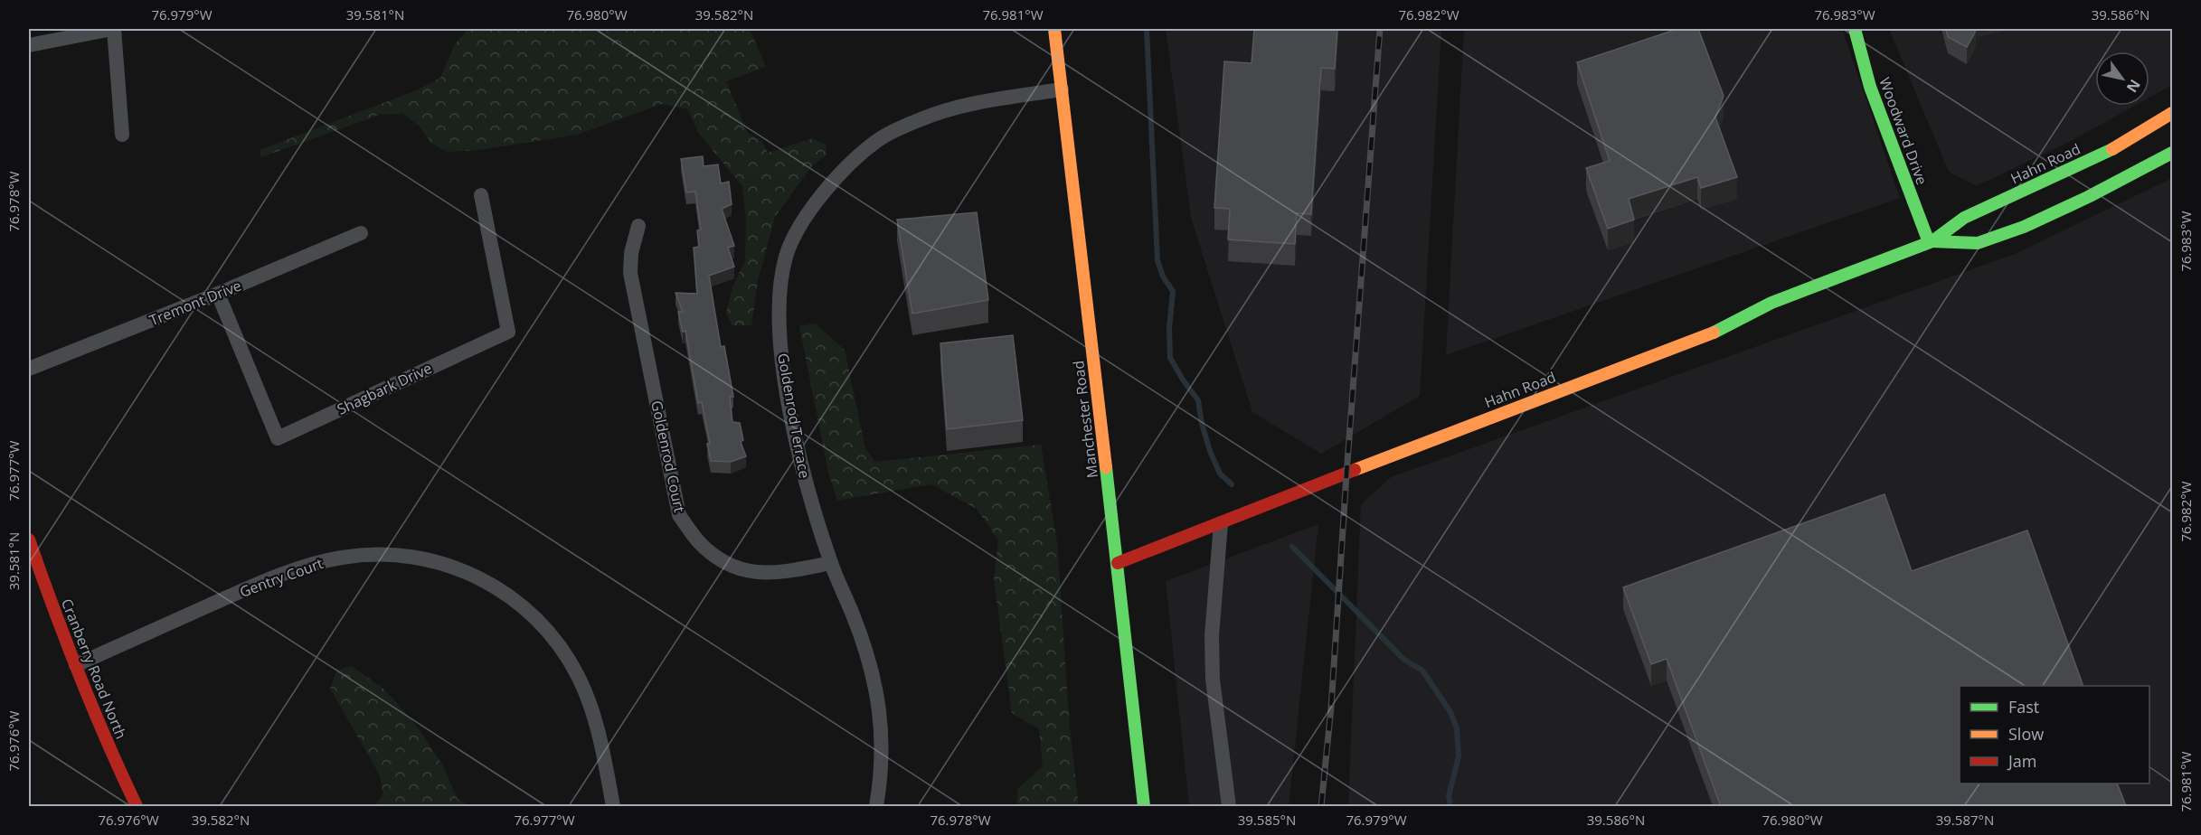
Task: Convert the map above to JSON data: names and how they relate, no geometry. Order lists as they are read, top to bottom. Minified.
{"streets":{"main road":["Woodward Drive","Hahn Road","Manchester Road","Cranberry Road North"],"street":["Tremont Drive","Shagbark Drive","Goldenrod Terrace","Goldenrod Court","Gentry Court"]},"crossings":[["Woodward Drive","Hahn Road"],["Hahn Road","Manchester Road"],["Tremont Drive","Shagbark Drive"],["Goldenrod Terrace","Manchester Road"],["Goldenrod Terrace","Goldenrod Court"],["Gentry Court","Cranberry Road North"]],"legend":["Fast","Slow","Jam"],"north":"bottom right","coordinates":["76.979°W","39.581°N","76.980°W","39.582°N","76.981°W","76.982°W","76.983°W","39.586°N","76.978°W","76.977°W","76.976°W","39.585°N","39.587°N"]}
